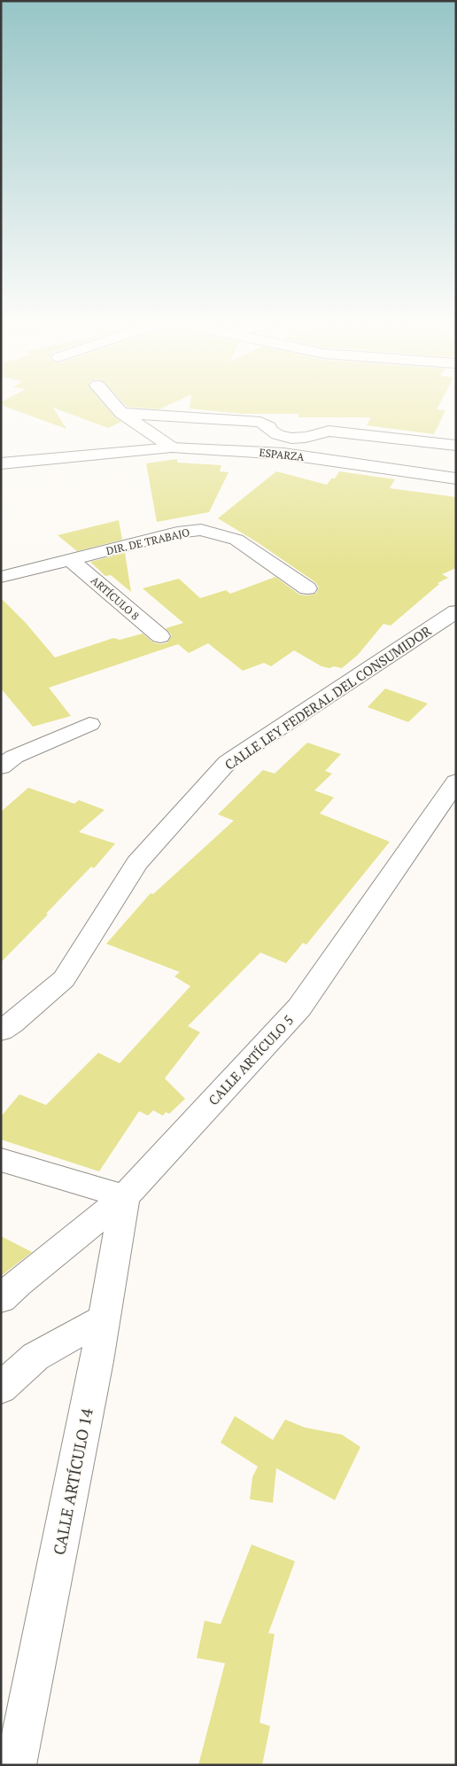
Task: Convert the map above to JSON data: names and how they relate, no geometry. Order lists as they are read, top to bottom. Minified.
{"streets":{"street":["ESPARZA","DIR. DE TRABAJO","ARTÍCULO 8","CALLE LEY FEDERAL DEL CONSUMIDOR","CALLE ARTÍCULO 5","CALLE ARTÍCULO 14"]},"crossings":[["DIR. DE TRABAJO","ARTÍCULO 8"],["CALLE ARTÍCULO 5","CALLE ARTÍCULO 14"]]}
